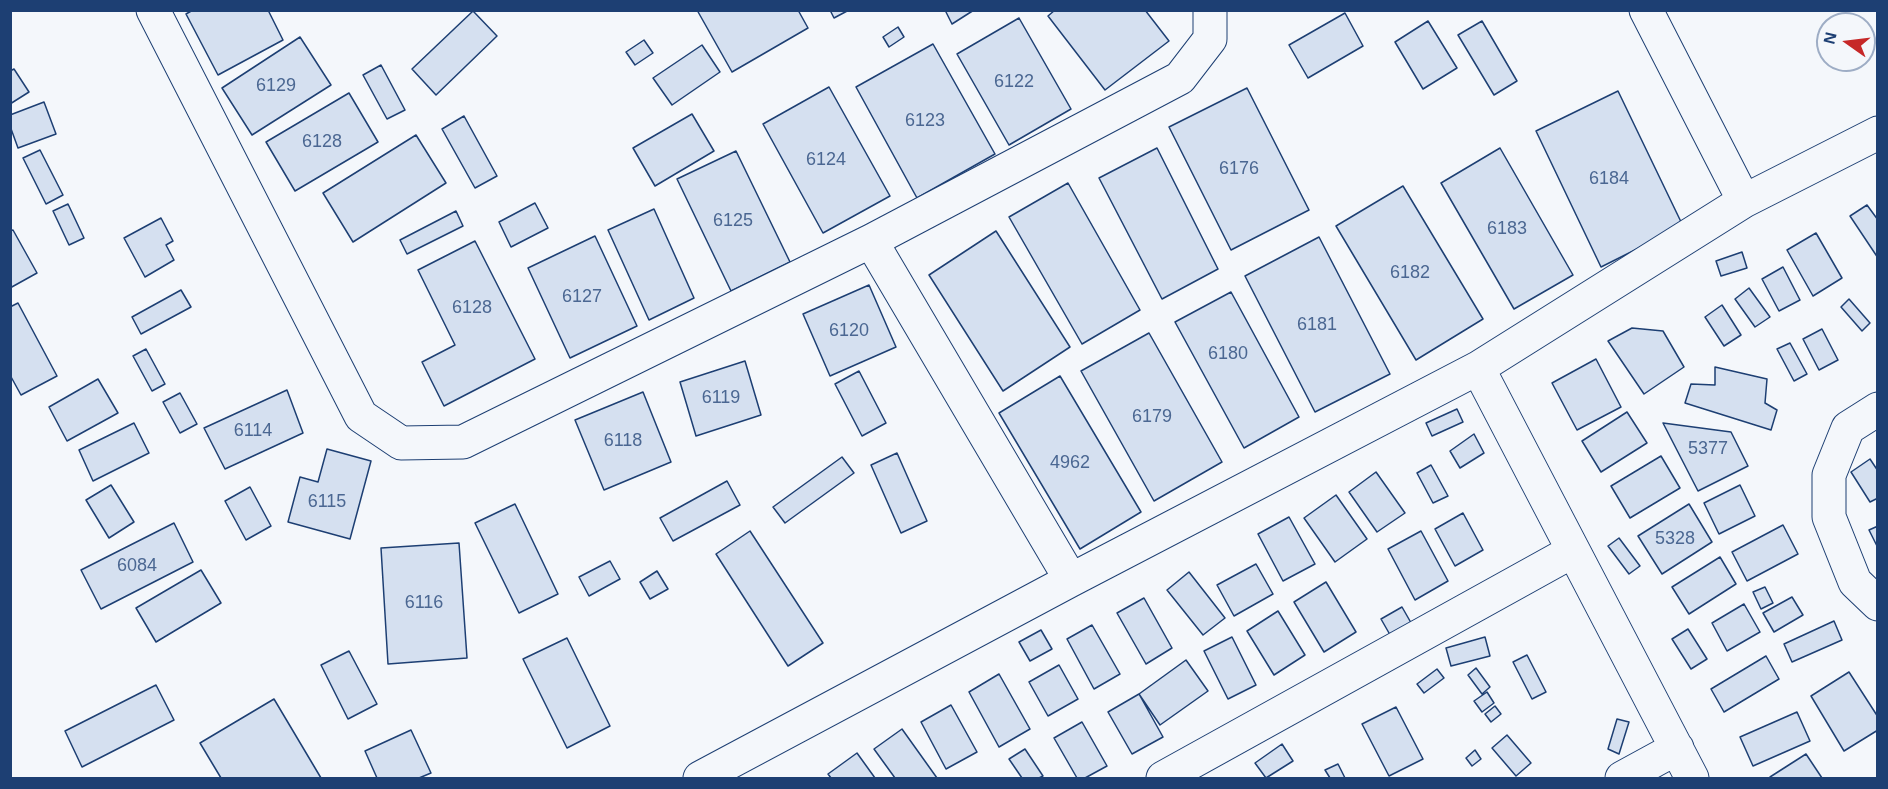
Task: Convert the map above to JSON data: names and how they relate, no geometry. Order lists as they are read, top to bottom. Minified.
{"house_numbers":["6122","6129","6123","6128","6124","6176","6184","6125","6183","6182","6127","6128","6181","6120","6180","6119","6179","6114","6118","5377","4962","6115","5328","6084","6116"],"north":"left"}
